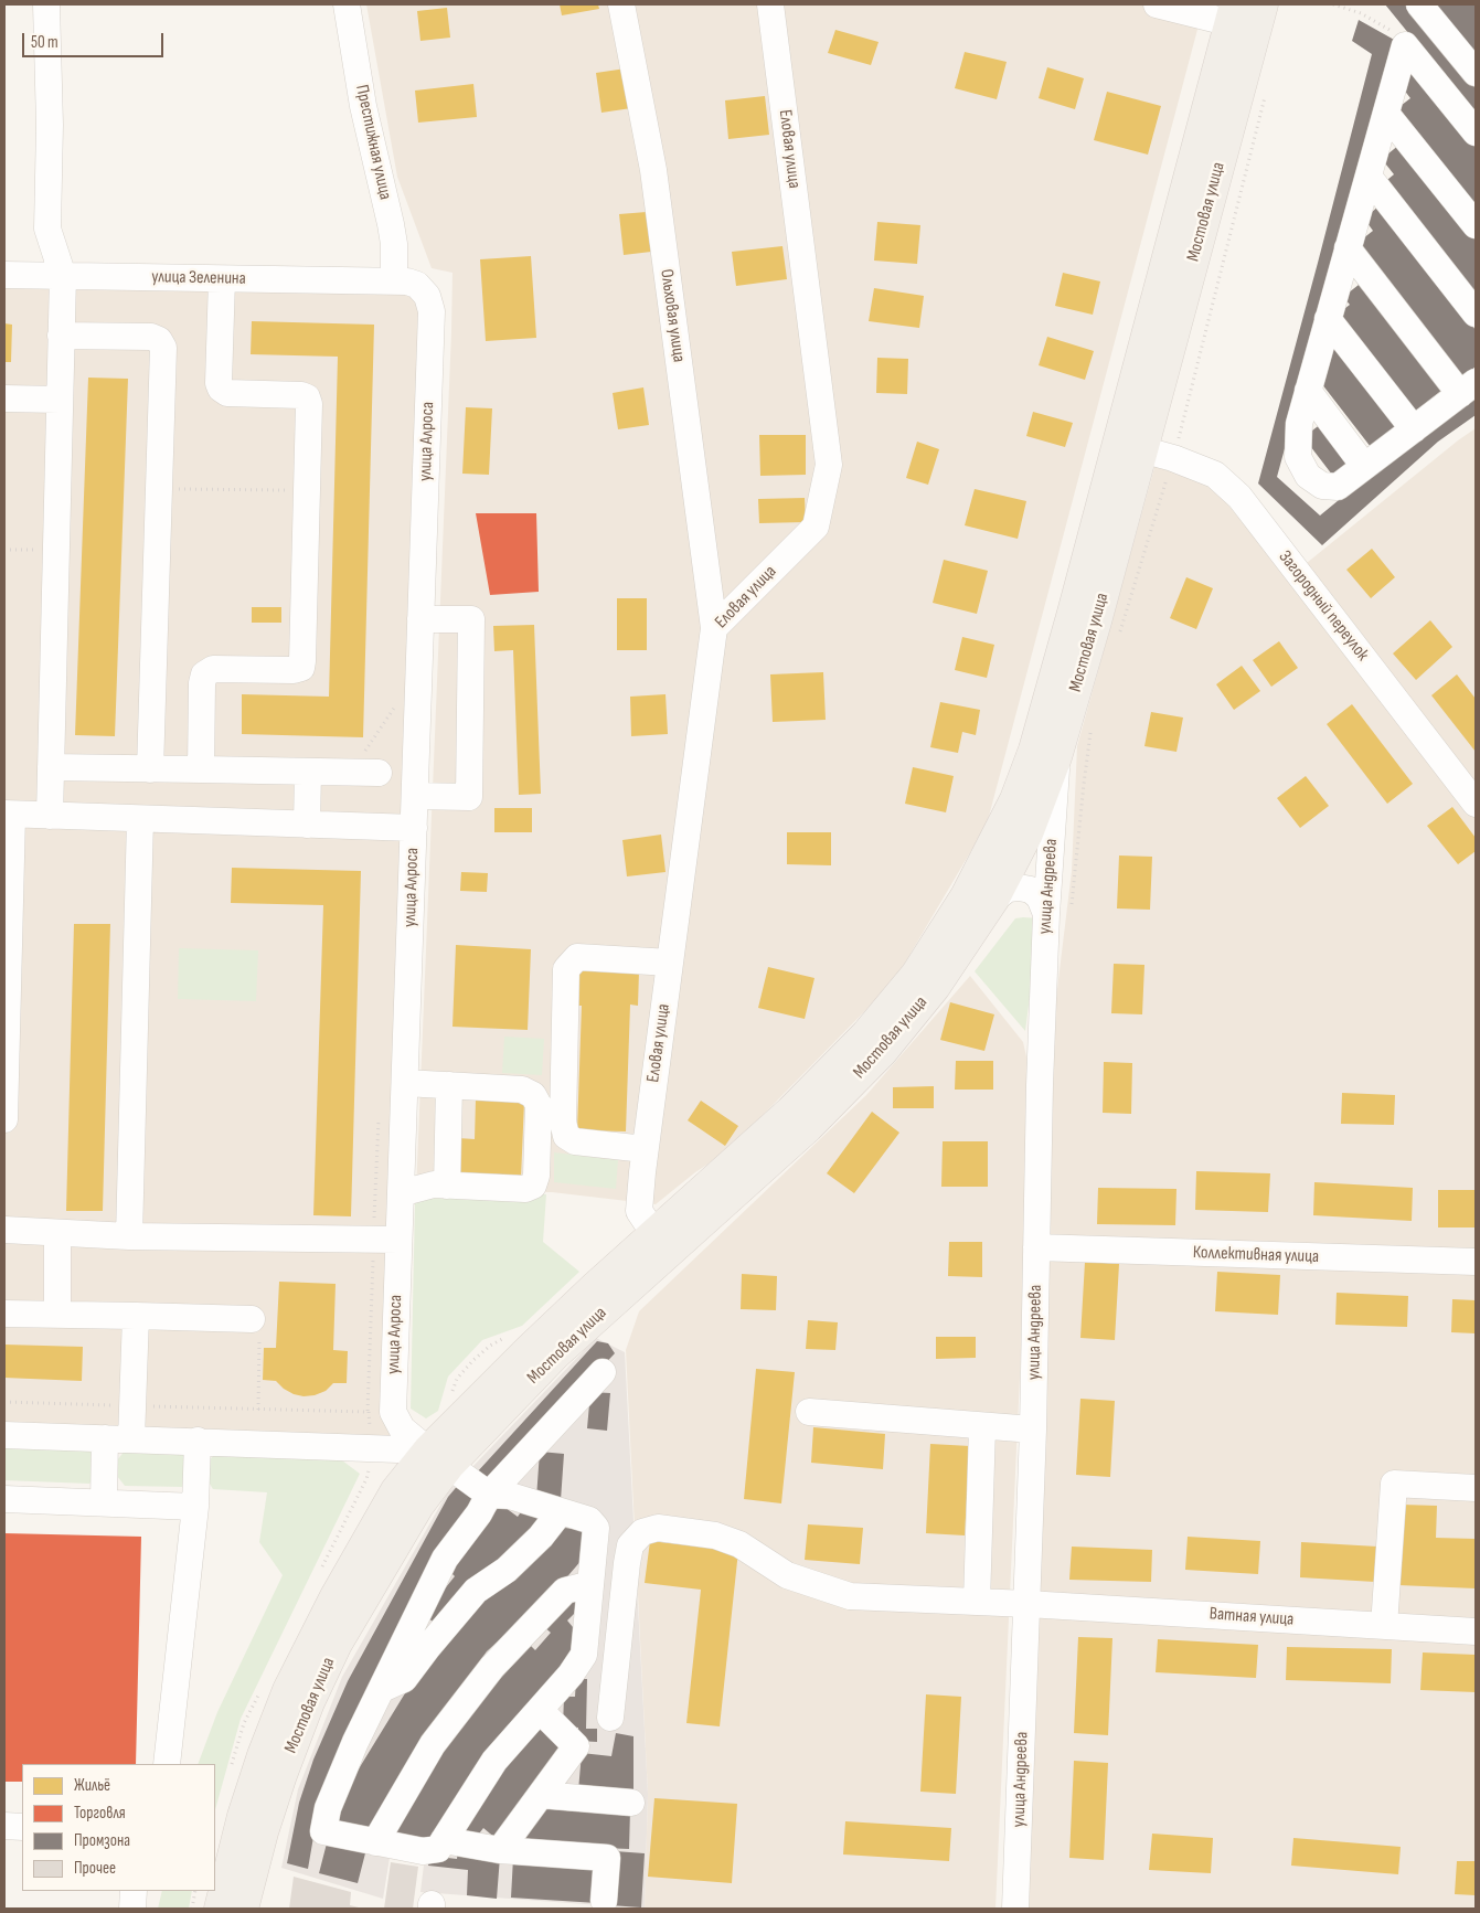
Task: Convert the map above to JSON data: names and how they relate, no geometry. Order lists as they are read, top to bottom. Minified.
{"streets":{"main road":["Мостовая улица"],"street":["Престижная улица","Еловая улица","улица Зеленина","Ольховая улица","улица Алроса","Загородный переулок","улица Андреева","Коллективная улица","Ватная улица"]},"crossings":[["Престижная улица","улица Зеленина"],["Еловая улица","Мостовая улица"],["Еловая улица","Ольховая улица"],["Мостовая улица","улица Алроса"],["Мостовая улица","Загородный переулок"],["Мостовая улица","улица Андреева"],["улица Зеленина","улица Алроса"],["улица Андреева","Коллективная улица"],["улица Андреева","Ватная улица"]],"legend":["Жильё","Торговля","Промзона","Прочее"],"scale_bar":"50 m"}
